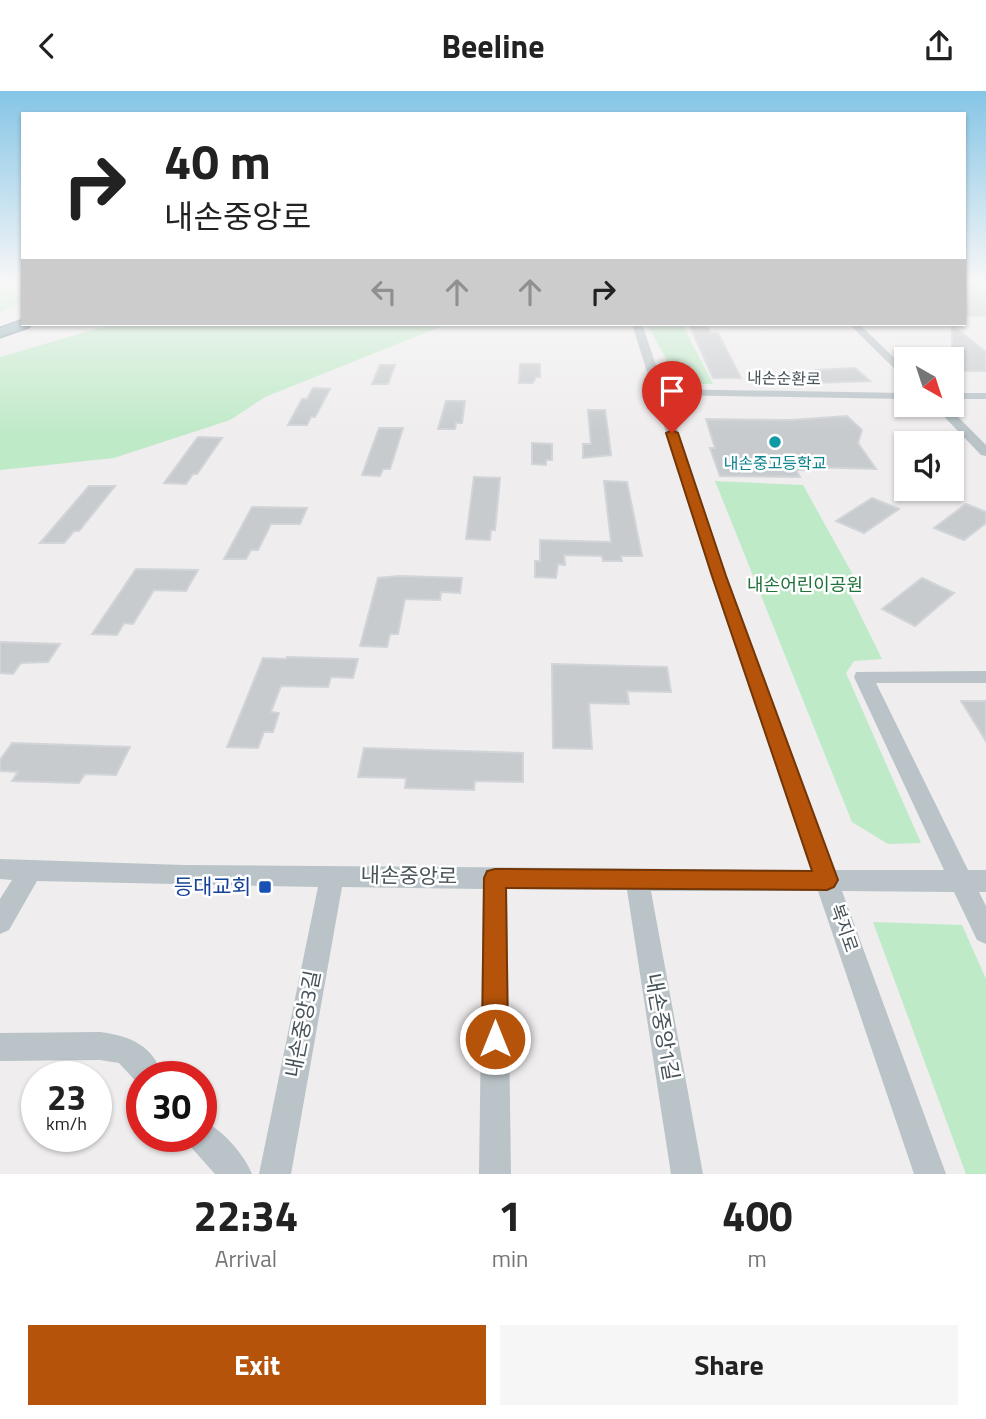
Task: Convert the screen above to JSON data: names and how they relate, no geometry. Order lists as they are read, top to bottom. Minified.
{"streets":{"street":["내손순환로","내손중앙로","복지로","내손중앙3길","내손중앙1길"]},"crossings":[["내손순환로","복지로"],["내손중앙로","복지로"],["내손중앙로","내손중앙3길"],["내손중앙로","내손중앙1길"]],"parks":["내손어린이공원"],"places":{"other":["내손중고등학교"],"transit":["등대교회"]},"north":"bottom right","page":{"header":"Beeline","turn":["40 m","내손중앙로"],"speed":"23 km/h","limit":"30","eta":["22:34","Arrival","1","min","400","m"],"buttons":["Exit","Share"]}}
